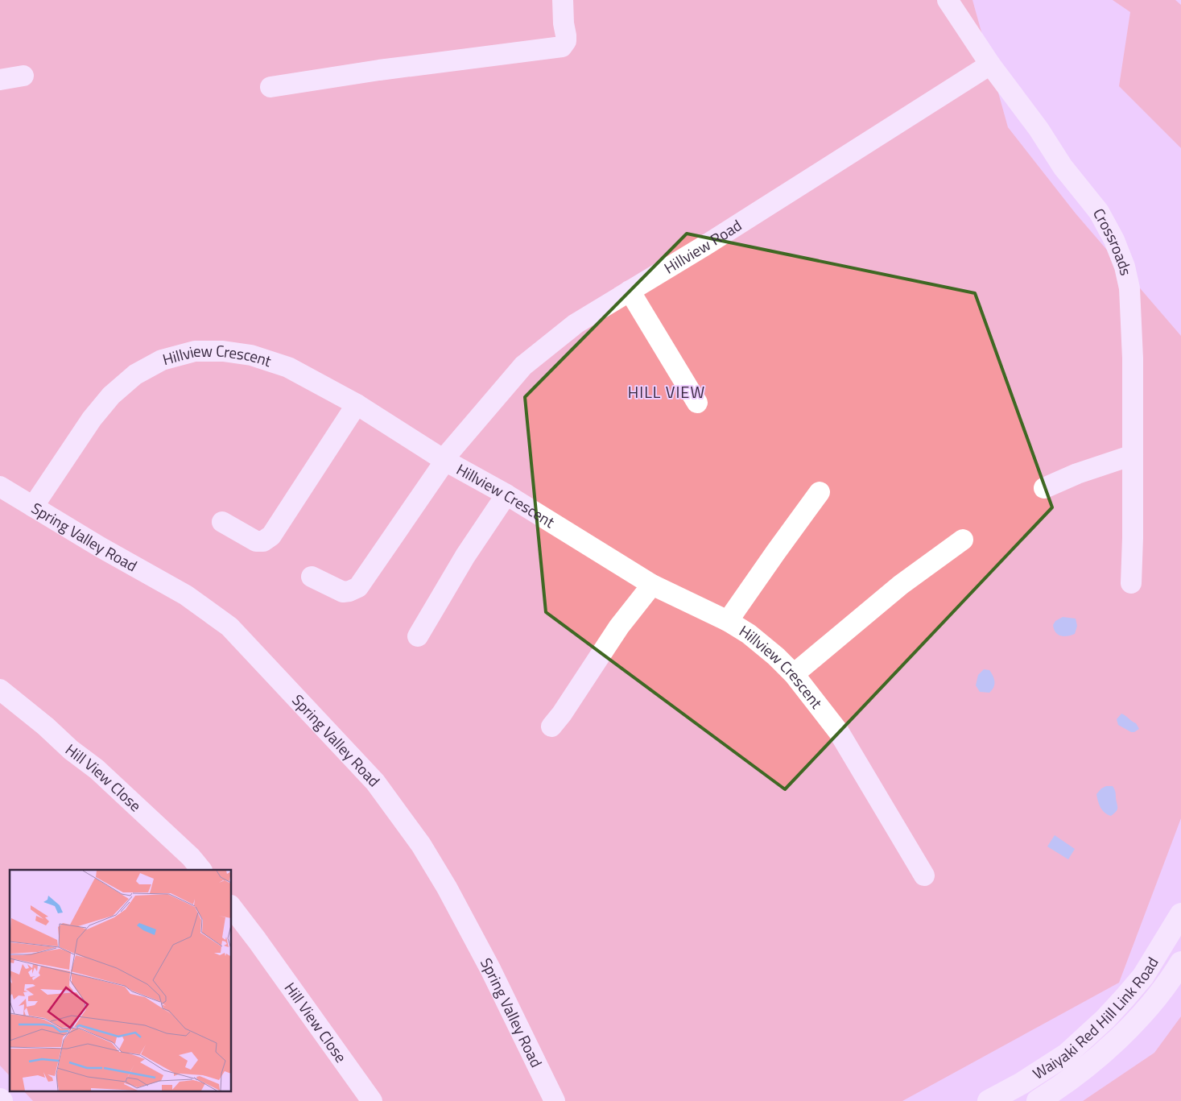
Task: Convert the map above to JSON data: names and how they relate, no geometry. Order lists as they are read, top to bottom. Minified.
{"streets":{"main road":["Waiyaki Red Hill Link Road"],"street":["Crossroads","Hillview Road","Hillview Crescent","Spring Valley Road","Hill View Close"]},"crossings":[["Crossroads","Hillview Road"],["Hillview Road","Hillview Crescent"],["Hillview Crescent","Spring Valley Road"]],"districts":["HILL VIEW"]}
